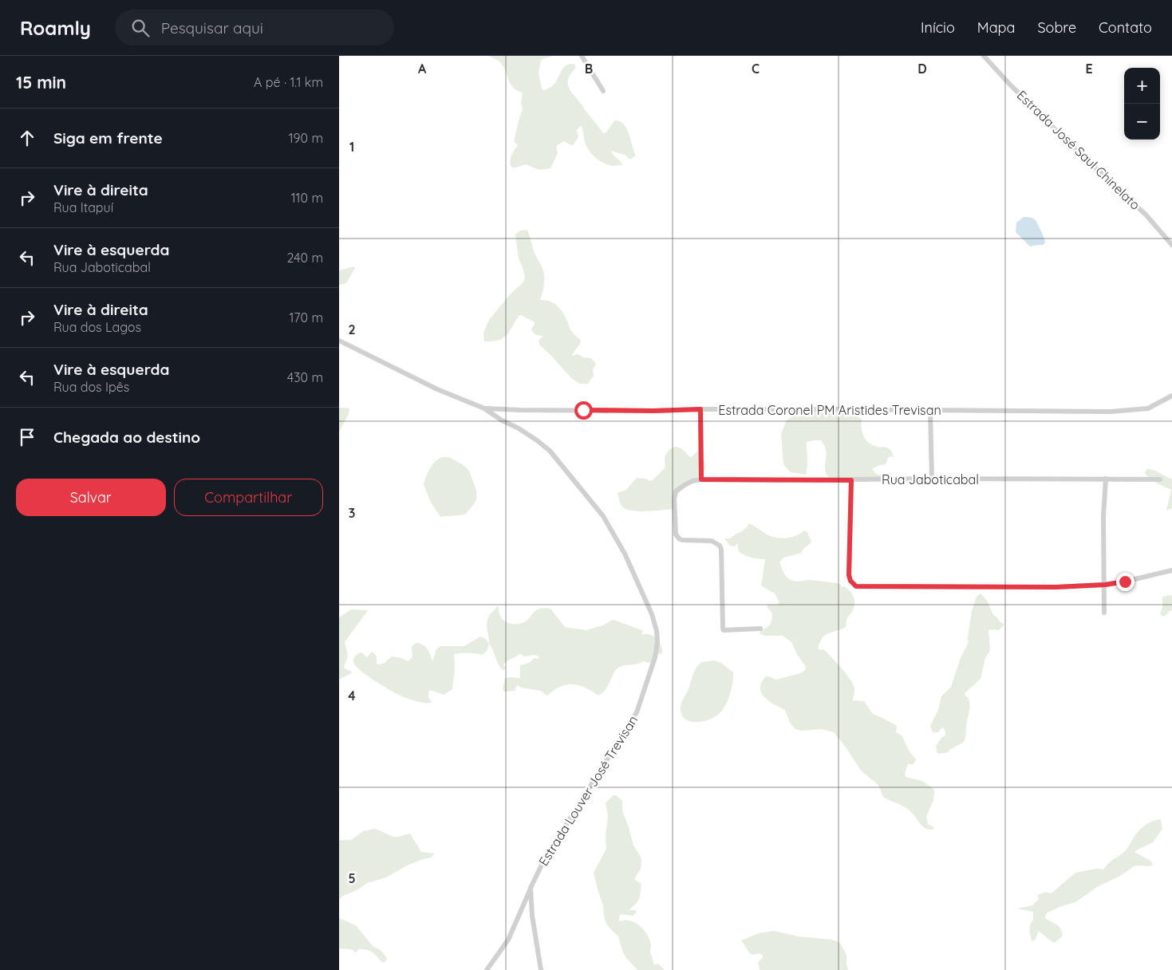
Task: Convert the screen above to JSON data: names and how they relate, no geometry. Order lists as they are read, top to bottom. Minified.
{"streets":{"street":["Estrada José Saul Chinelato","Estrada Coronel PM Aristides Trevisan","Rua Jaboticabal","Estrada Louver José Trevisan"]},"crossings":[["Estrada Coronel PM Aristides Trevisan","Estrada Louver José Trevisan"]],"page":{"header":"Roamly","search":"Pesquisar aqui","nav":["Início","Mapa","Sobre","Contato"],"heading":["15 min","A pé · 1.1 km"],"map_buttons":["+","−"],"list":[["Siga em frente","190 m"],["Vire à direita","Rua Itapuí","110 m"],["Vire à esquerda","Rua Jaboticabal","240 m"],["Vire à direita","Rua dos Lagos","170 m"],["Vire à esquerda","Rua dos Ipês","430 m"],"Chegada ao destino"],"buttons":["Salvar","Compartilhar"]},"grid":{"columns":["A","B","C","D","E"],"rows":["1","2","3","4","5"]}}
